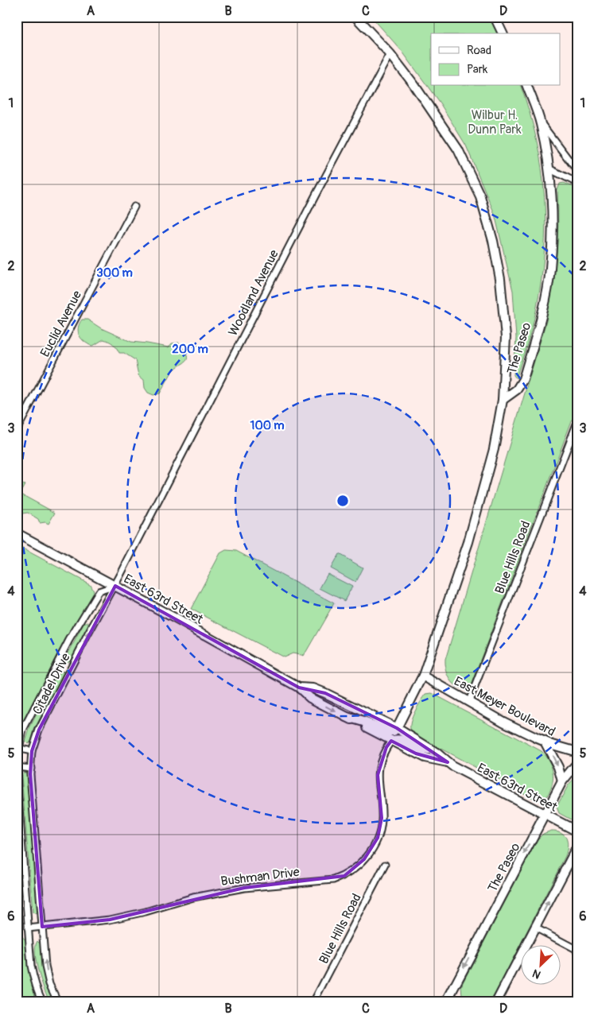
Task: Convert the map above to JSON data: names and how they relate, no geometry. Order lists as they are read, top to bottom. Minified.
{"streets":{"main road":["The Paseo","East 63rd Street","East Meyer Boulevard"],"street":["Woodland Avenue","Euclid Avenue","Blue Hills Road","Citadel Drive","Bushman Drive"]},"crossings":[["Woodland Avenue","East 63rd Street"],["Woodland Avenue","Citadel Drive"],["The Paseo","East 63rd Street"],["Blue Hills Road","East Meyer Boulevard"],["East 63rd Street","Citadel Drive"],["East 63rd Street","Bushman Drive"],["Citadel Drive","Bushman Drive"]],"parks":["Wilbur H. Dunn Park"],"legend":["Road","Park"],"north":"bottom left","grid":{"columns":["A","B","C","D"],"rows":["1","2","3","4","5","6"]},"rings":["300 m","200 m","100 m"]}
